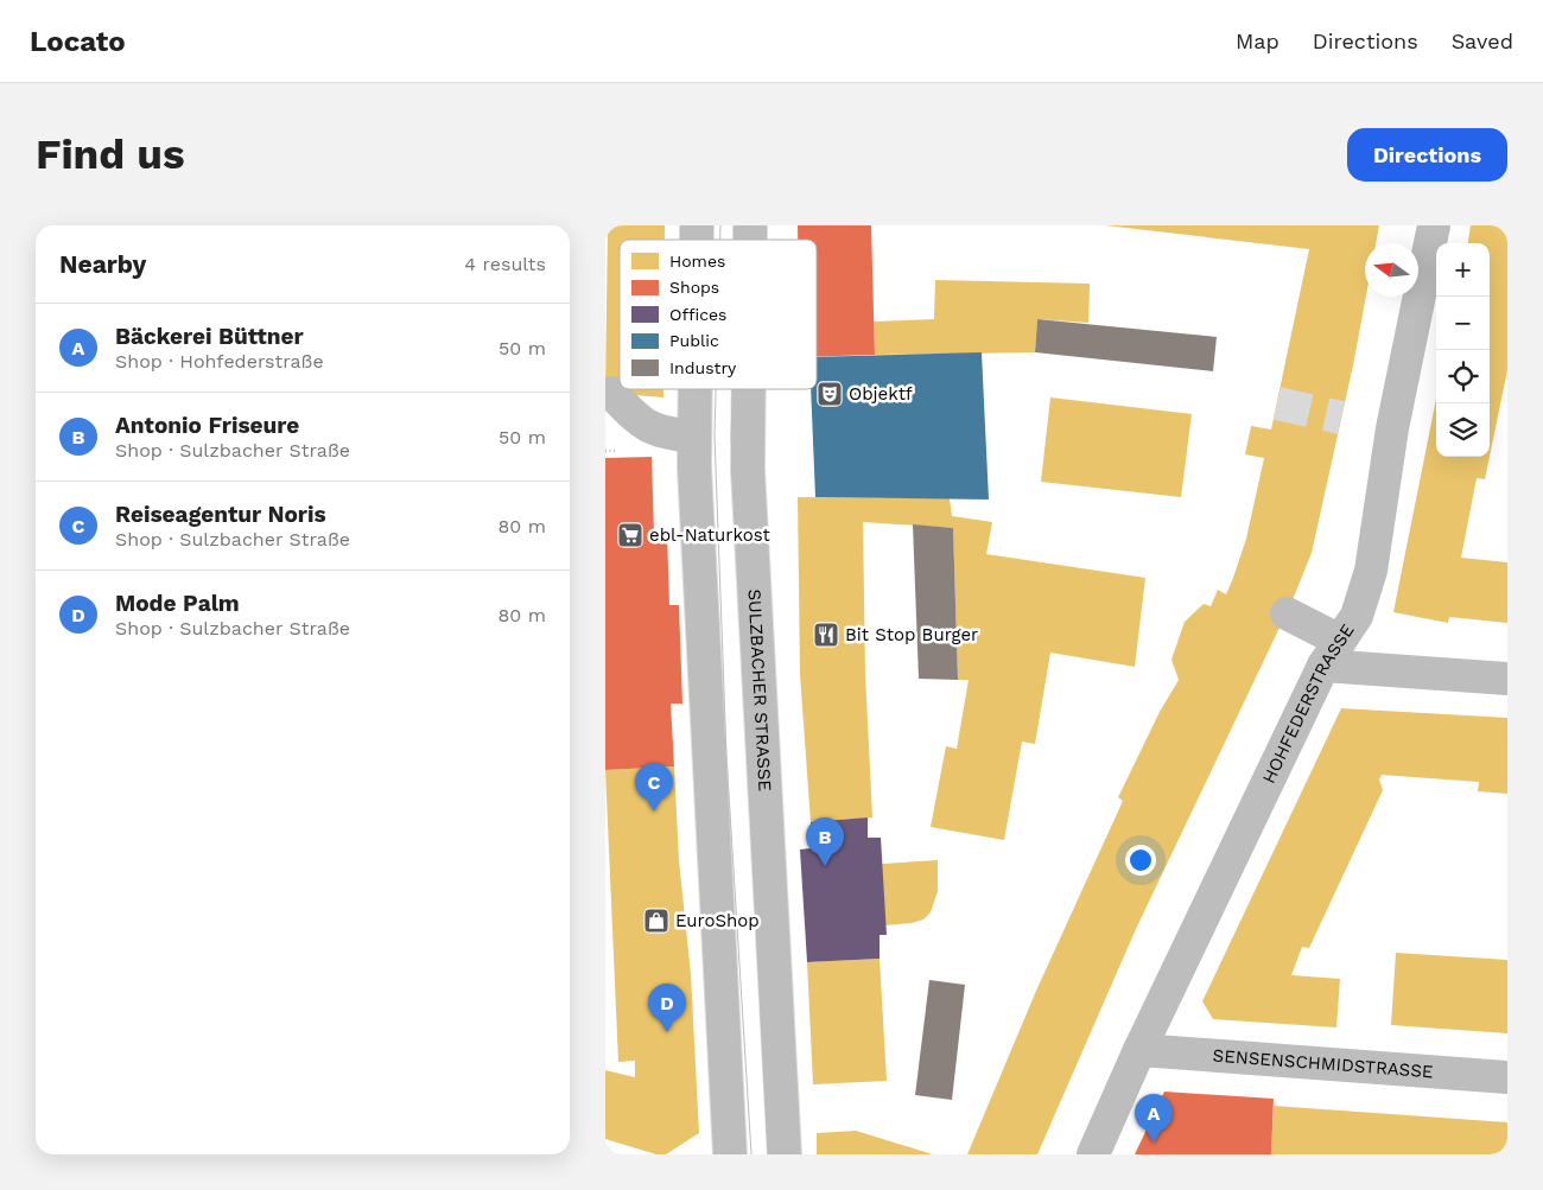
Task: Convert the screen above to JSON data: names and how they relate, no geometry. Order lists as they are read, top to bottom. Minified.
{"streets":{"main road":["SULZBACHER STRASSE","HOHFEDERSTRASSE","SENSENSCHMIDSTRASSE"]},"crossings":[["HOHFEDERSTRASSE","SENSENSCHMIDSTRASSE"]],"places":{"theatre":["Objektf"],"supermarket":["ebl-Naturkost"],"restaurant":["Bit Stop Burger"],"shop":["EuroShop"]},"legend":["Homes","Shops","Offices","Public","Industry"],"north":"left","page":{"header":"Locato","nav":["Map","Directions","Saved"],"buttons":"Directions","title":"Find us","heading":["Nearby","4 results"],"map_buttons":["+","−"],"list":[{"mark":"A","name":"Bäckerei Büttner","note":"Shop · Hohfederstraße","value":"50 m"},{"mark":"B","name":"Antonio Friseure","note":"Shop · Sulzbacher Straße","value":"50 m"},{"mark":"C","name":"Reiseagentur Noris","note":"Shop · Sulzbacher Straße","value":"80 m"},{"mark":"D","name":"Mode Palm","note":"Shop · Sulzbacher Straße","value":"80 m"}],"pins":["C","B","D","A"]}}
